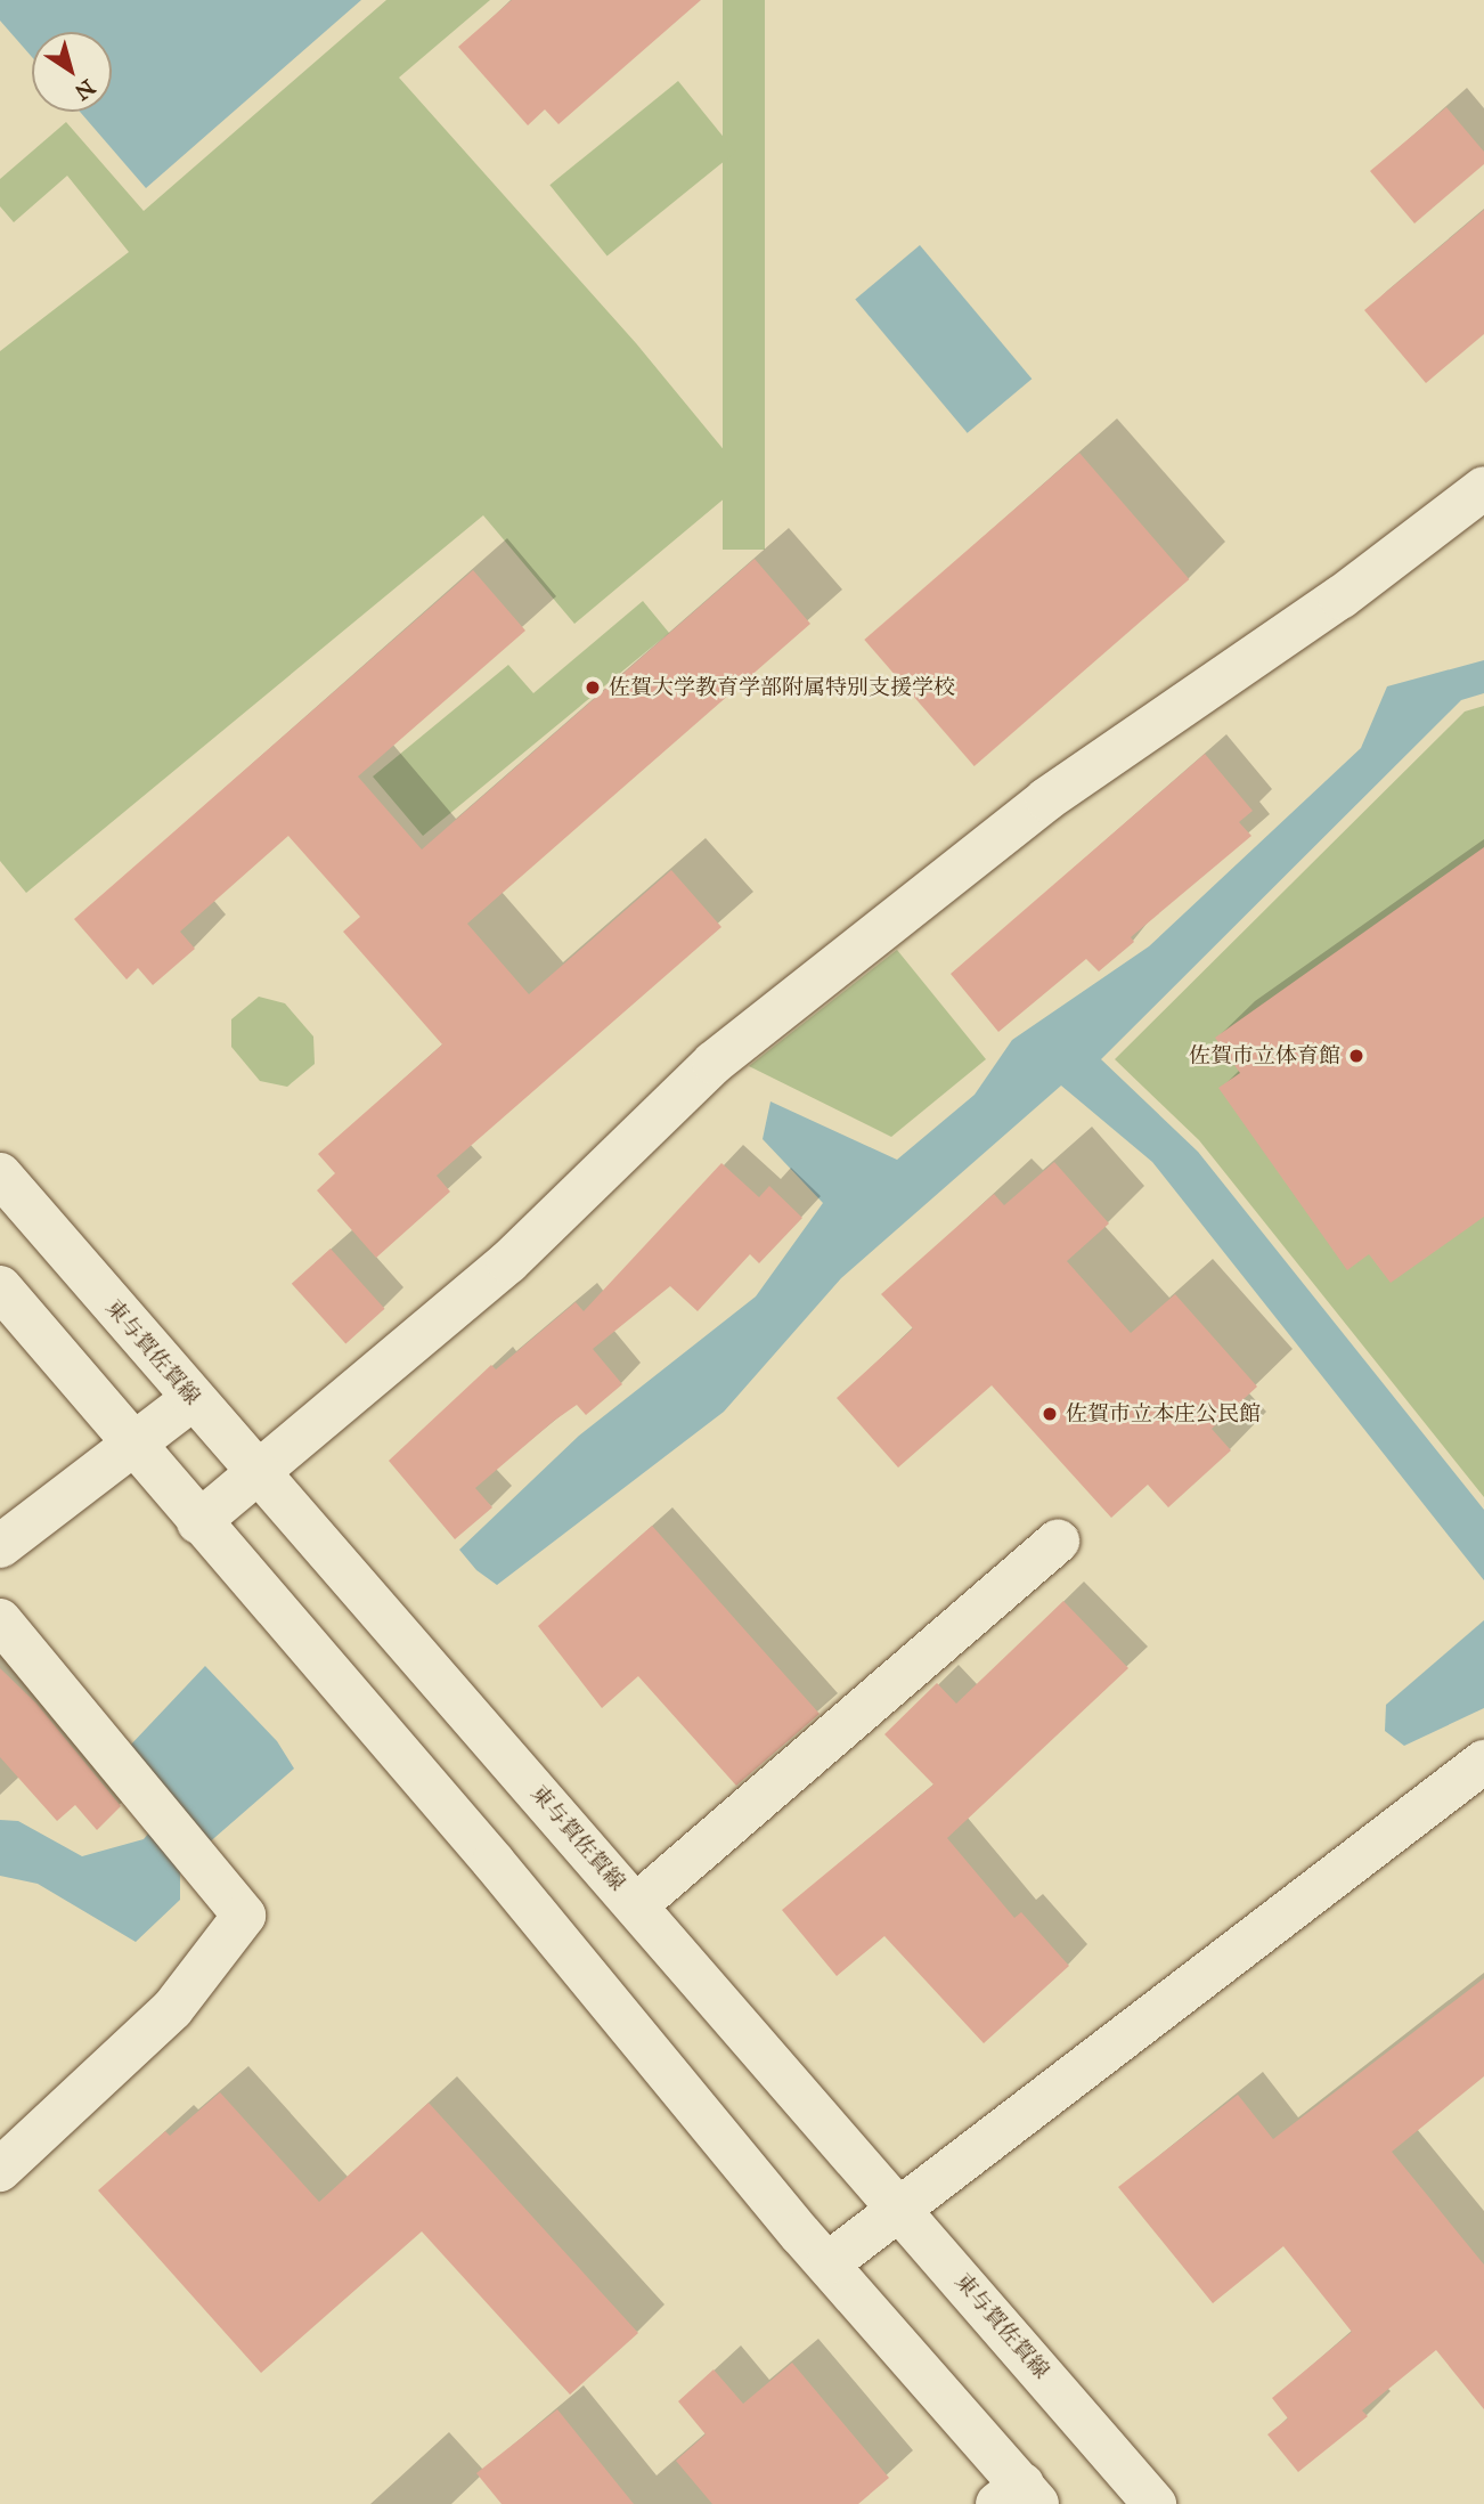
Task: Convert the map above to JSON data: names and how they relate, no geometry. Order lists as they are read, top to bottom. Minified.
{"streets":{"street":["東与賀佐賀線"]},"places":["佐賀大学教育学部附属特別支援学校","佐賀市立体育館","佐賀市立本庄公民館"],"north":"bottom right"}
